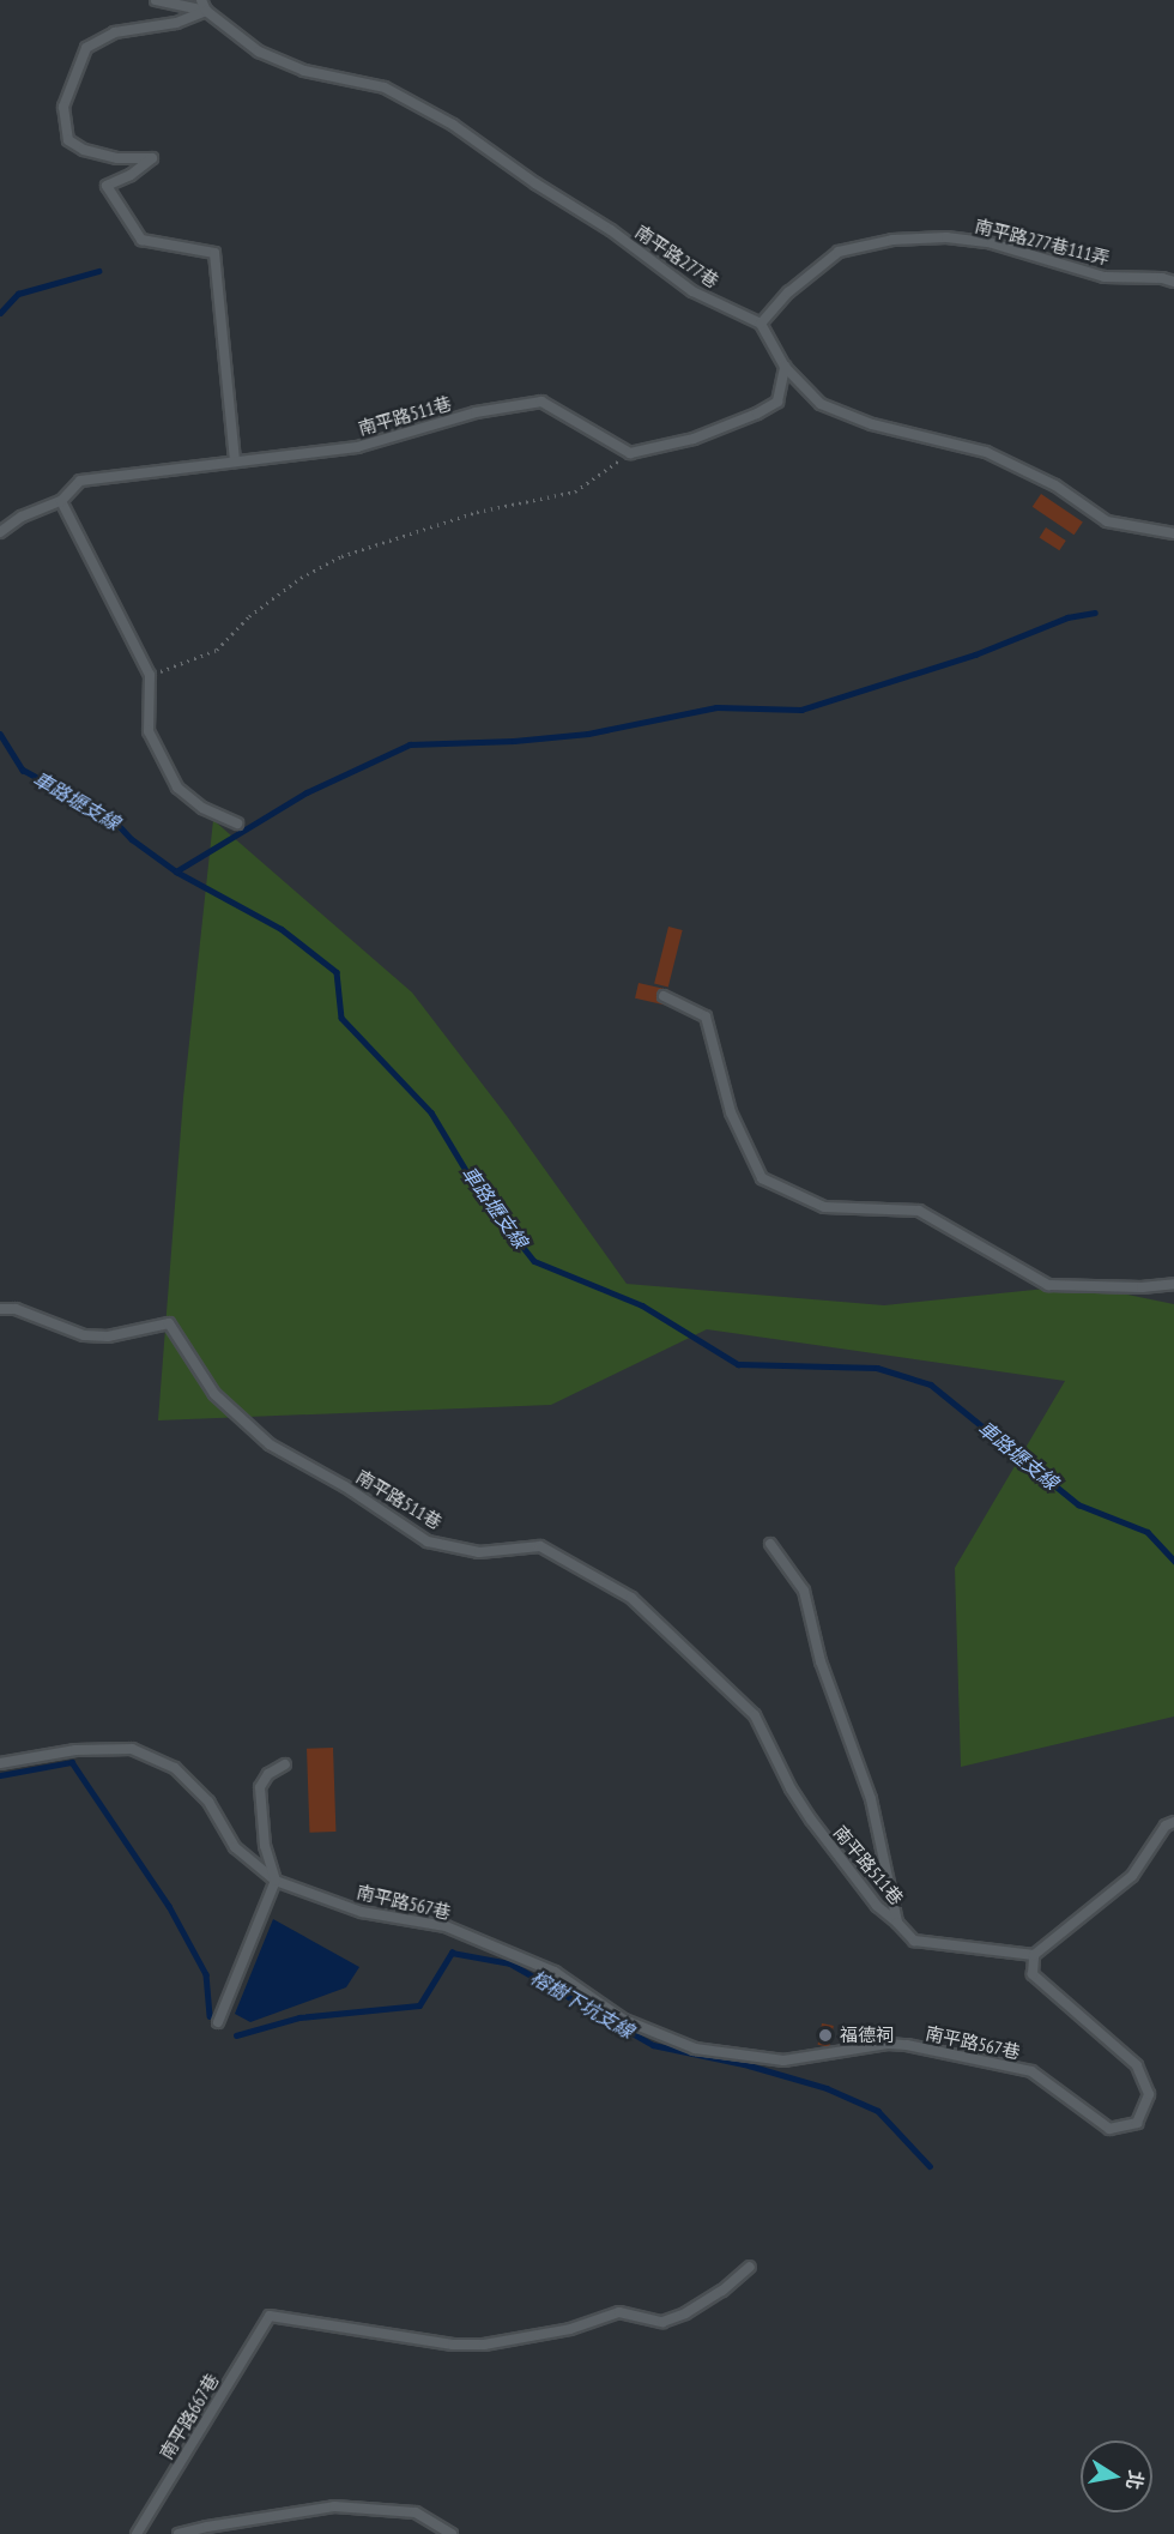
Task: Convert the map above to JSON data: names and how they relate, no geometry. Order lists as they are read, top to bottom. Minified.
{"streets":{"lane":["南平路277巷111弄","南平路277巷","南平路511巷","南平路567巷","南平路667巷"]},"crossings":[["南平路277巷111弄","南平路277巷"]],"water":["車路壢支線","榕樹下坑支線"],"places":["福德祠"],"north":"right"}
